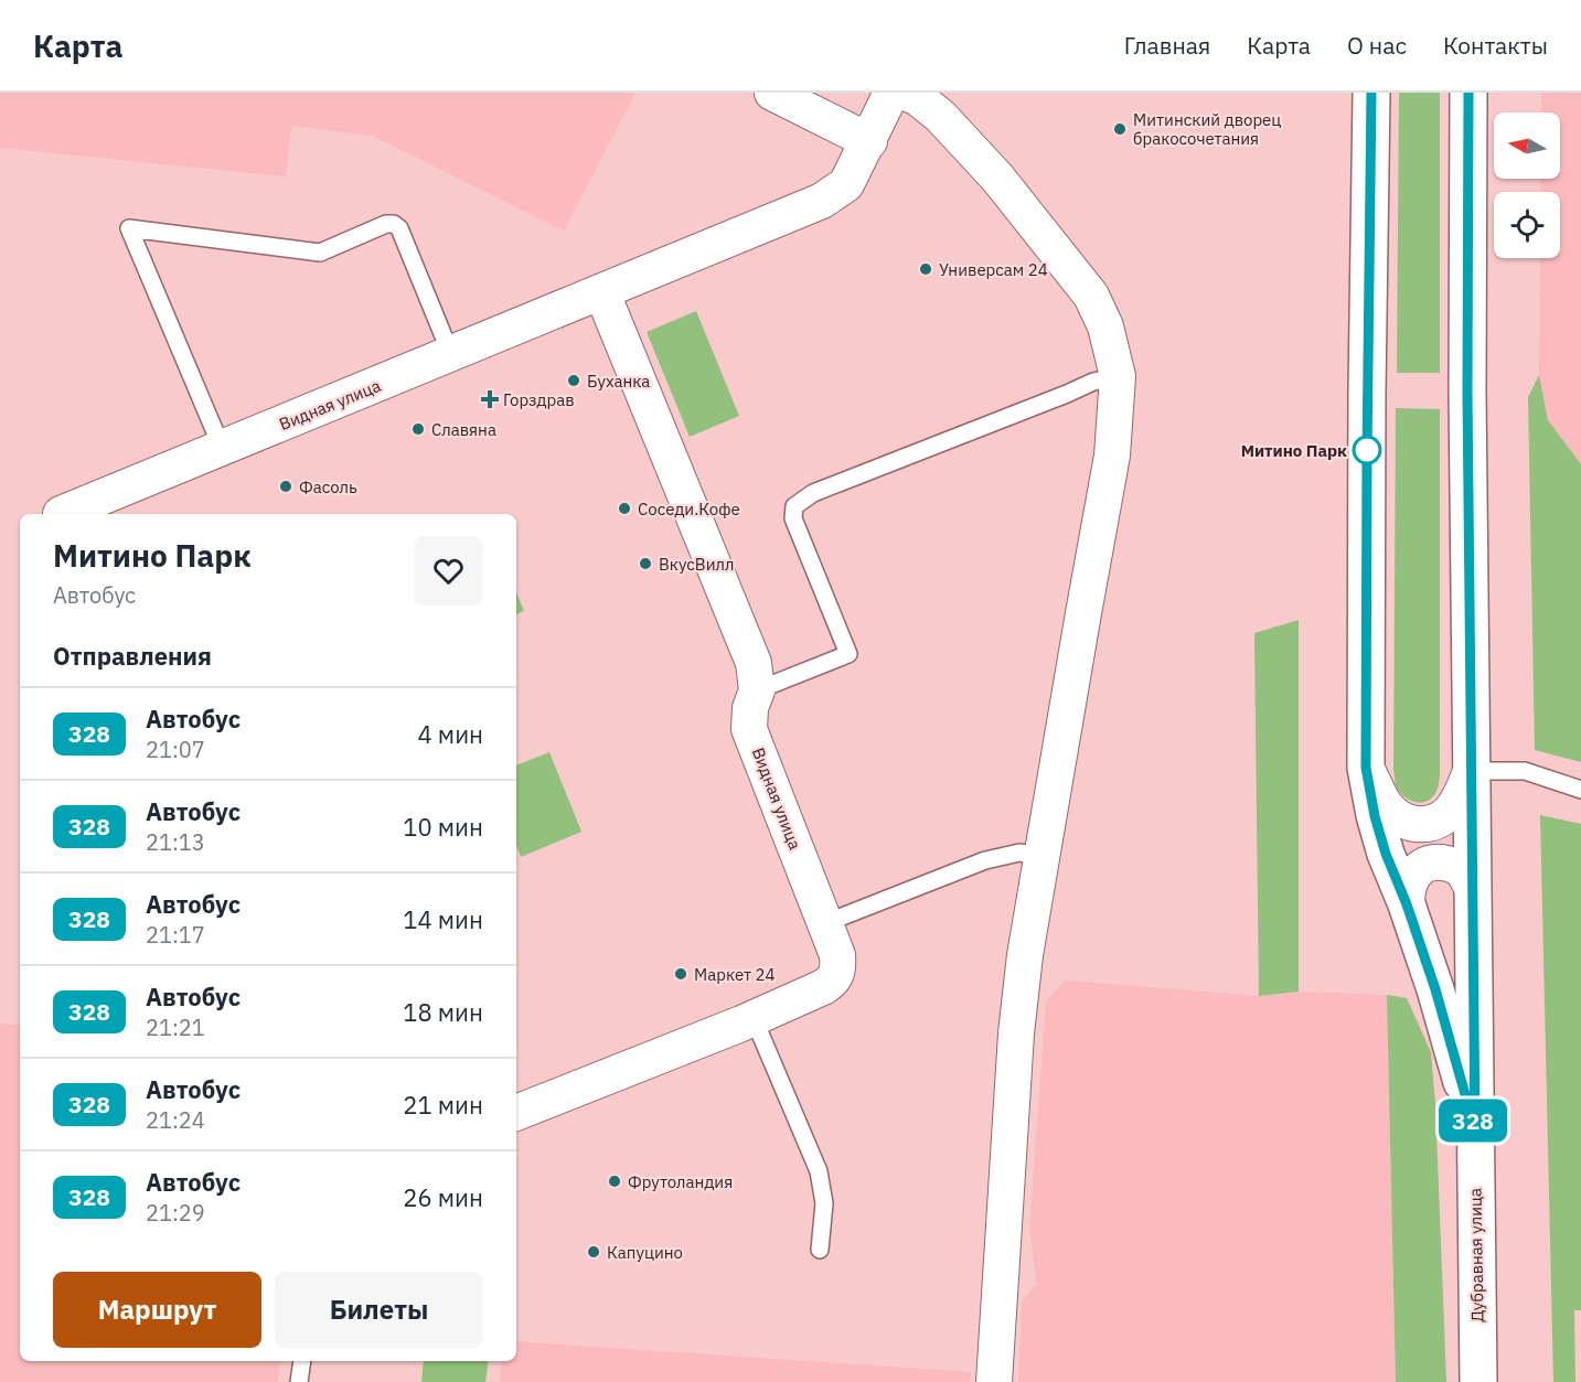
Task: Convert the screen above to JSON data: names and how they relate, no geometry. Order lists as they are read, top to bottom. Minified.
{"streets":{"main road":["Дубравная улица"],"street":["Видная улица"]},"places":{"other":["Митинский дворец бракосочетания","Универсам 24","Буханка","Славяна","Митино Парк","Фасоль","Соседи.Кофе","ВкусВилл","Маркет 24","Фрутоландия","Капуцино"],"health":["Горздрав"]},"lines":["bus line 328"],"north":"left","page":{"header":"Карта","nav":["Главная","Карта","О нас","Контакты"],"on_map":"328","heading":[["Митино Парк","Автобус"],"Отправления"],"list":[{"mark":"328","name":"Автобус","note":"21:07","value":"4 мин"},{"mark":"328","name":"Автобус","note":"21:13","value":"10 мин"},{"mark":"328","name":"Автобус","note":"21:17","value":"14 мин"},{"mark":"328","name":"Автобус","note":"21:21","value":"18 мин"},{"mark":"328","name":"Автобус","note":"21:24","value":"21 мин"},{"mark":"328","name":"Автобус","note":"21:29","value":"26 мин"}],"buttons":["Маршрут","Билеты"]}}
